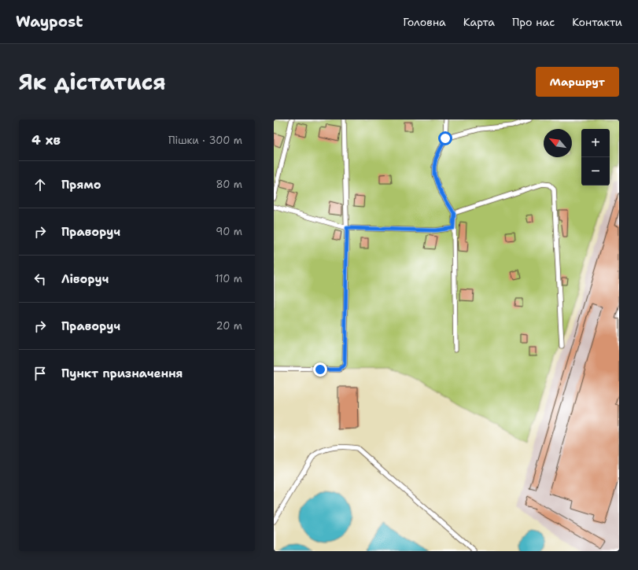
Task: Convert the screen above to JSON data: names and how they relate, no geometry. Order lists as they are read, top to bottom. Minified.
{"north":"top left","page":{"header":"Waypost","nav":["Головна","Карта","Про нас","Контакти"],"title":"Як дістатися","buttons":"Маршрут","heading":["4 хв","Пішки · 300 m"],"map_buttons":["+","−"],"list":[["Прямо","80 m"],["Праворуч","90 m"],["Ліворуч","110 m"],["Праворуч","20 m"],"Пункт призначення"]}}
